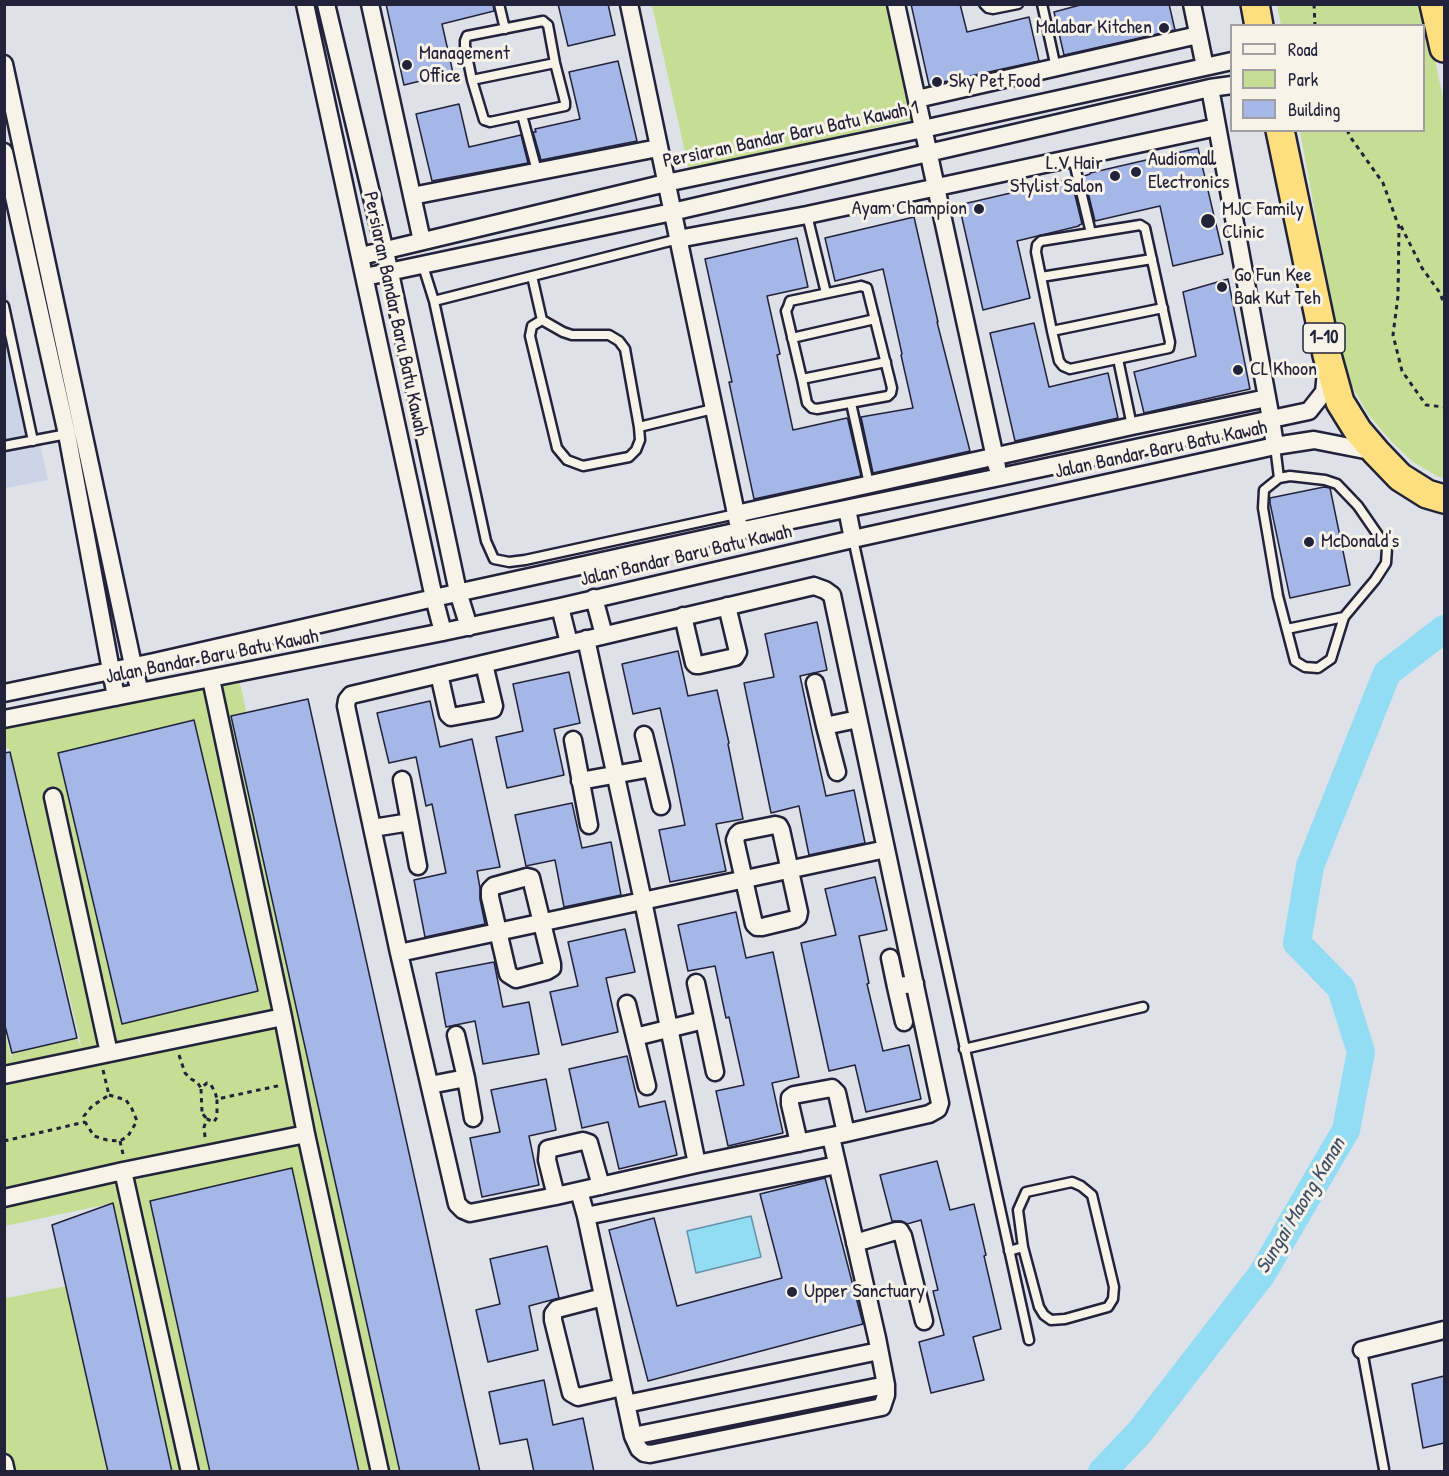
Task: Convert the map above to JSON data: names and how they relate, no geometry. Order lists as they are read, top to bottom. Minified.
{"streets":{"highway":["1-10"],"street":["Persiaran Bandar Baru Batu Kawah 1","Persiaran Bandar Baru Batu Kawah","Jalan Bandar Baru Batu Kawah"]},"crossings":[["Persiaran Bandar Baru Batu Kawah 1","Persiaran Bandar Baru Batu Kawah"],["Persiaran Bandar Baru Batu Kawah","Jalan Bandar Baru Batu Kawah"],["1-10","Jalan Bandar Baru Batu Kawah"]],"water":["Sungai Maong Kanan"],"places":["Malabar Kitchen","Management Office","Sky Pet Food","Audiomall Electronics","L.V Hair Stylist Salon","Ayam Champion","MJC Family Clinic","Go Fun Kee Bak Kut Teh","CL Khoon","McDonald's","Upper Sanctuary"],"legend":["Road","Park","Building"]}
